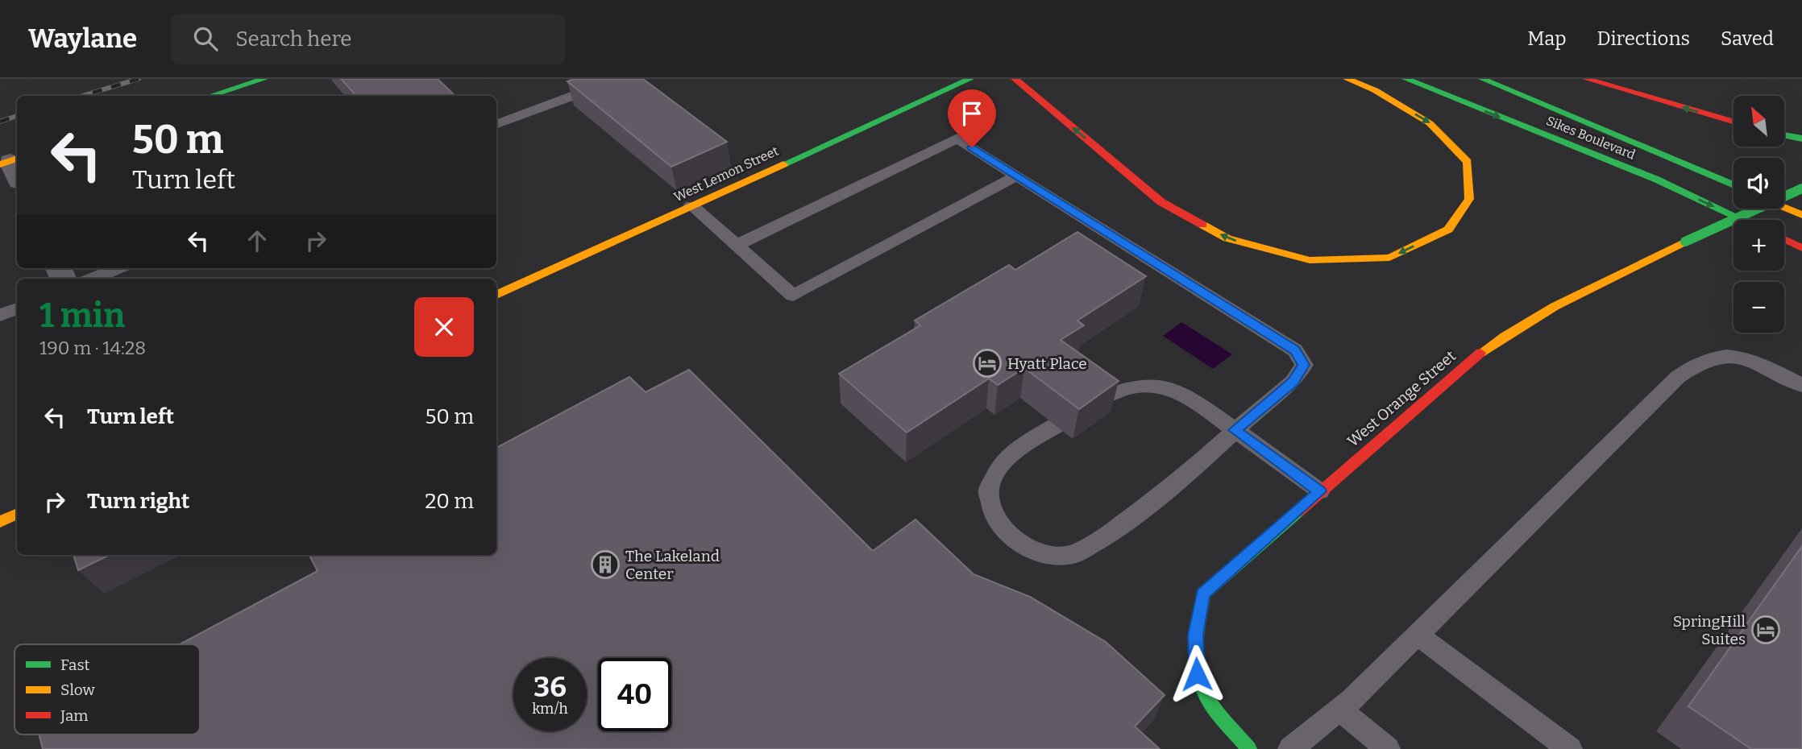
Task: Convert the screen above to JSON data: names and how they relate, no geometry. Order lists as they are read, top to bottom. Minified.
{"streets":{"main road":["Sikes Boulevard","West Lemon Street","West Orange Street"]},"places":{"hotel":["Hyatt Place","SpringHill Suites"],"building":["The Lakeland Center"]},"legend":["Fast","Slow","Jam"],"north":"top left","page":{"header":"Waylane","search":"Search here","nav":["Map","Directions","Saved"],"map_buttons":["+","−"],"turn":["50 m","Turn left"],"heading":["1 min","190 m · 14:28"],"list":[{"name":"Turn left","value":"50 m"},{"name":"Turn right","value":"20 m"}],"speed":"36 km/h","limit":"40"}}
